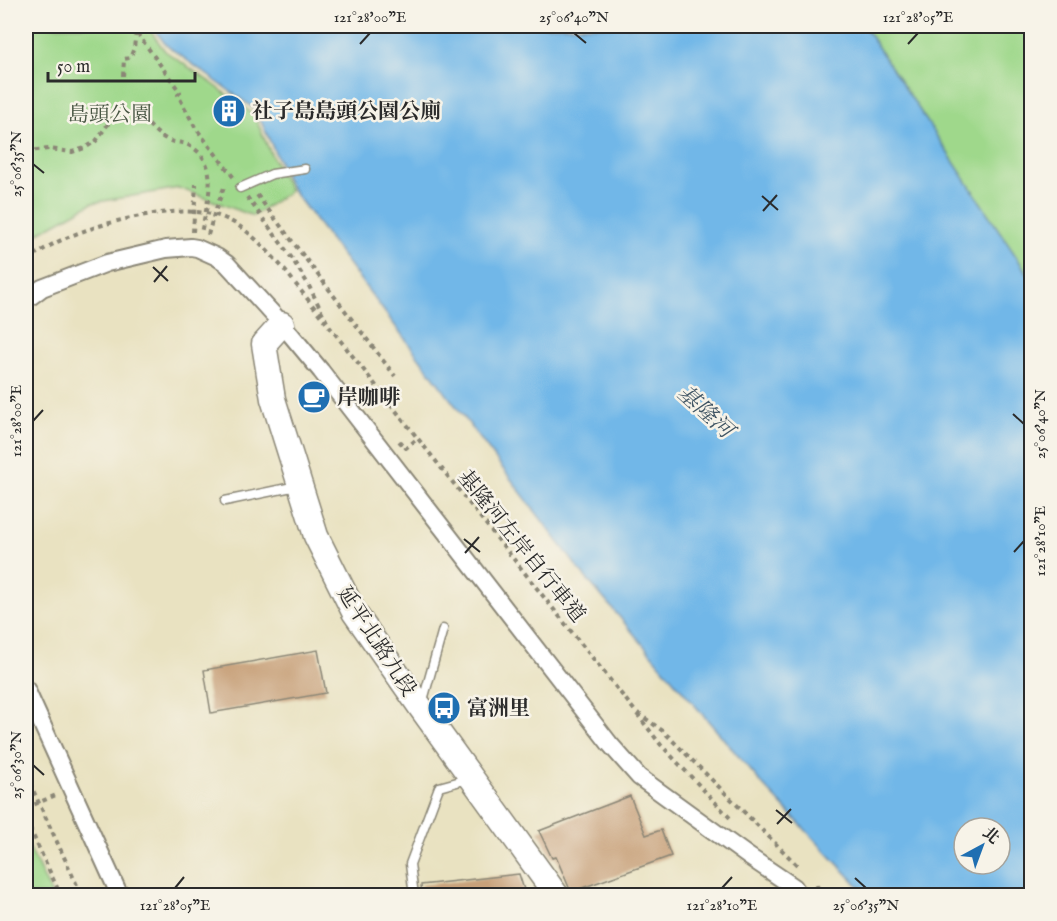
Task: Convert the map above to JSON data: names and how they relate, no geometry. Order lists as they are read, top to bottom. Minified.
{"streets":{"street":["延平北路九段"],"path":["基隆河左岸自行車道"]},"water":["基隆河"],"parks":["島頭公園"],"places":{"building":["社子島島頭公園公廁"],"cafe":["岸咖啡"],"bus stop":["富洲里"]},"scale_bar":"50 m","north":"top right","coordinates":["121°28'00\"E","25°06'40\"N","121°28'05\"E","25°06'35\"N","121°28'10\"E","25°06'30\"N"]}
